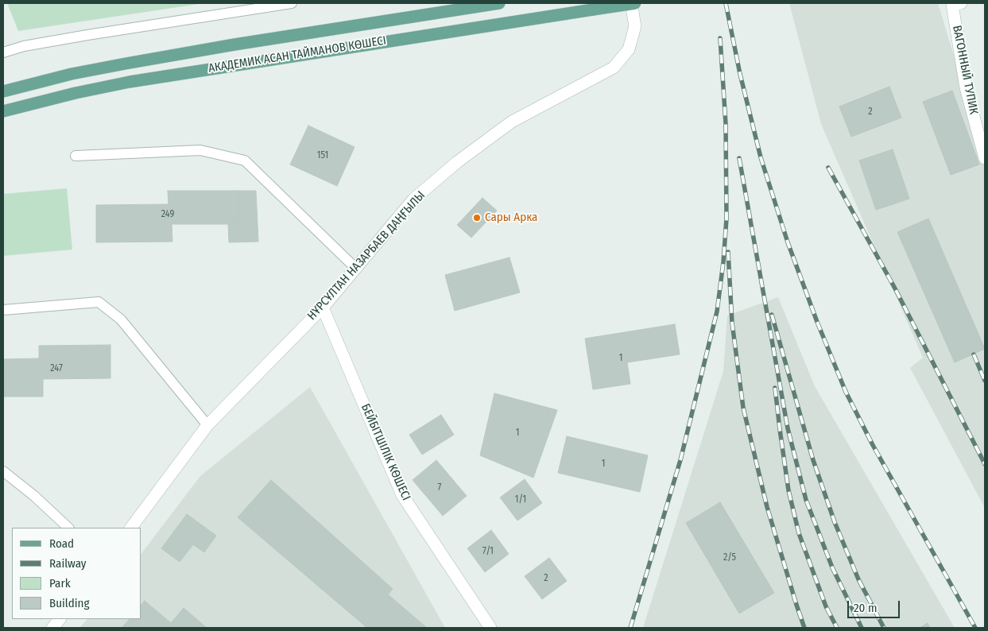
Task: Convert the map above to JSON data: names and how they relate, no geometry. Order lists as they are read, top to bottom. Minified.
{"streets":{"main road":["АКАДЕМИК АСАН ТАЙМАНОВ КӨШЕСІ"],"street":["ВАГОННЫЙ ТУПИК","НҰРСҰЛТАН НАЗАРБАЕВ ДАҢҒЫЛЫ","БЕЙБІТШІЛІК КӨШЕСІ"]},"crossings":[["НҰРСҰЛТАН НАЗАРБАЕВ ДАҢҒЫЛЫ","БЕЙБІТШІЛІК КӨШЕСІ"]],"places":["Сары Арка"],"house_numbers":["2","151","249","1","247","1","1","7","1/1","7/1","2/5","2"],"legend":["Road","Railway","Park","Building"],"scale_bar":"20 m"}
